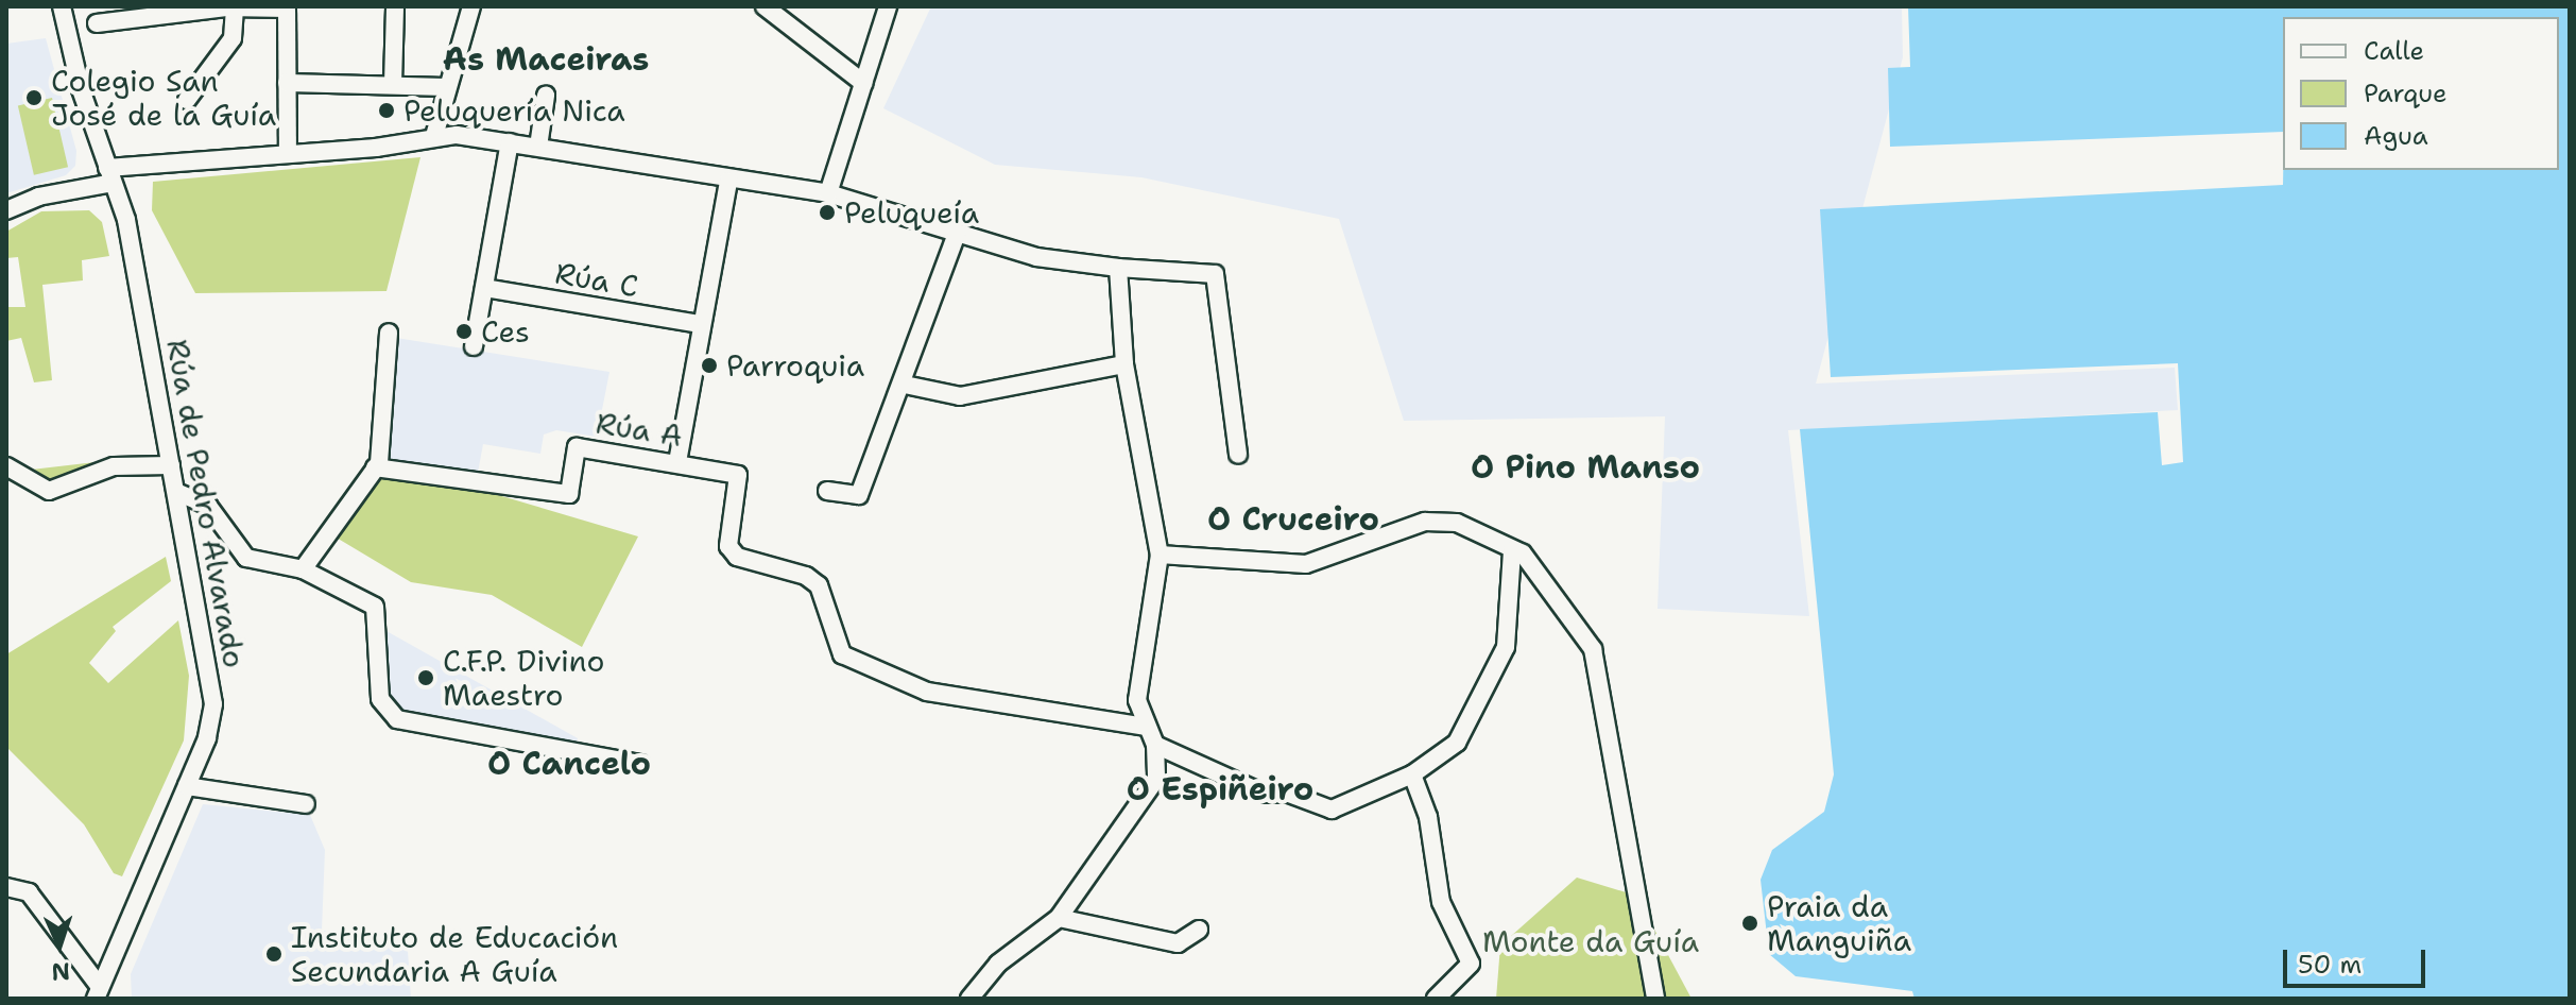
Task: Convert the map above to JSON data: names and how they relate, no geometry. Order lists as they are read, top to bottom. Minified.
{"streets":{"street":["Rúa C","Rúa A","Rúa de Pedro Alvarado"]},"districts":["As Maceiras","O Pino Manso","O Cruceiro","O Cancelo","O Espiñeiro"],"parks":["Monte da Guía"],"places":["Colegio San José de la Guía","Peluquería Nica","Peluqueía","Ces","Parroquia","C.F.P. Divino Maestro","Praia da Manguiña","Instituto de Educación Secundaria A Guía"],"legend":["Calle","Parque","Agua"],"scale_bar":"50 m","north":"bottom"}
